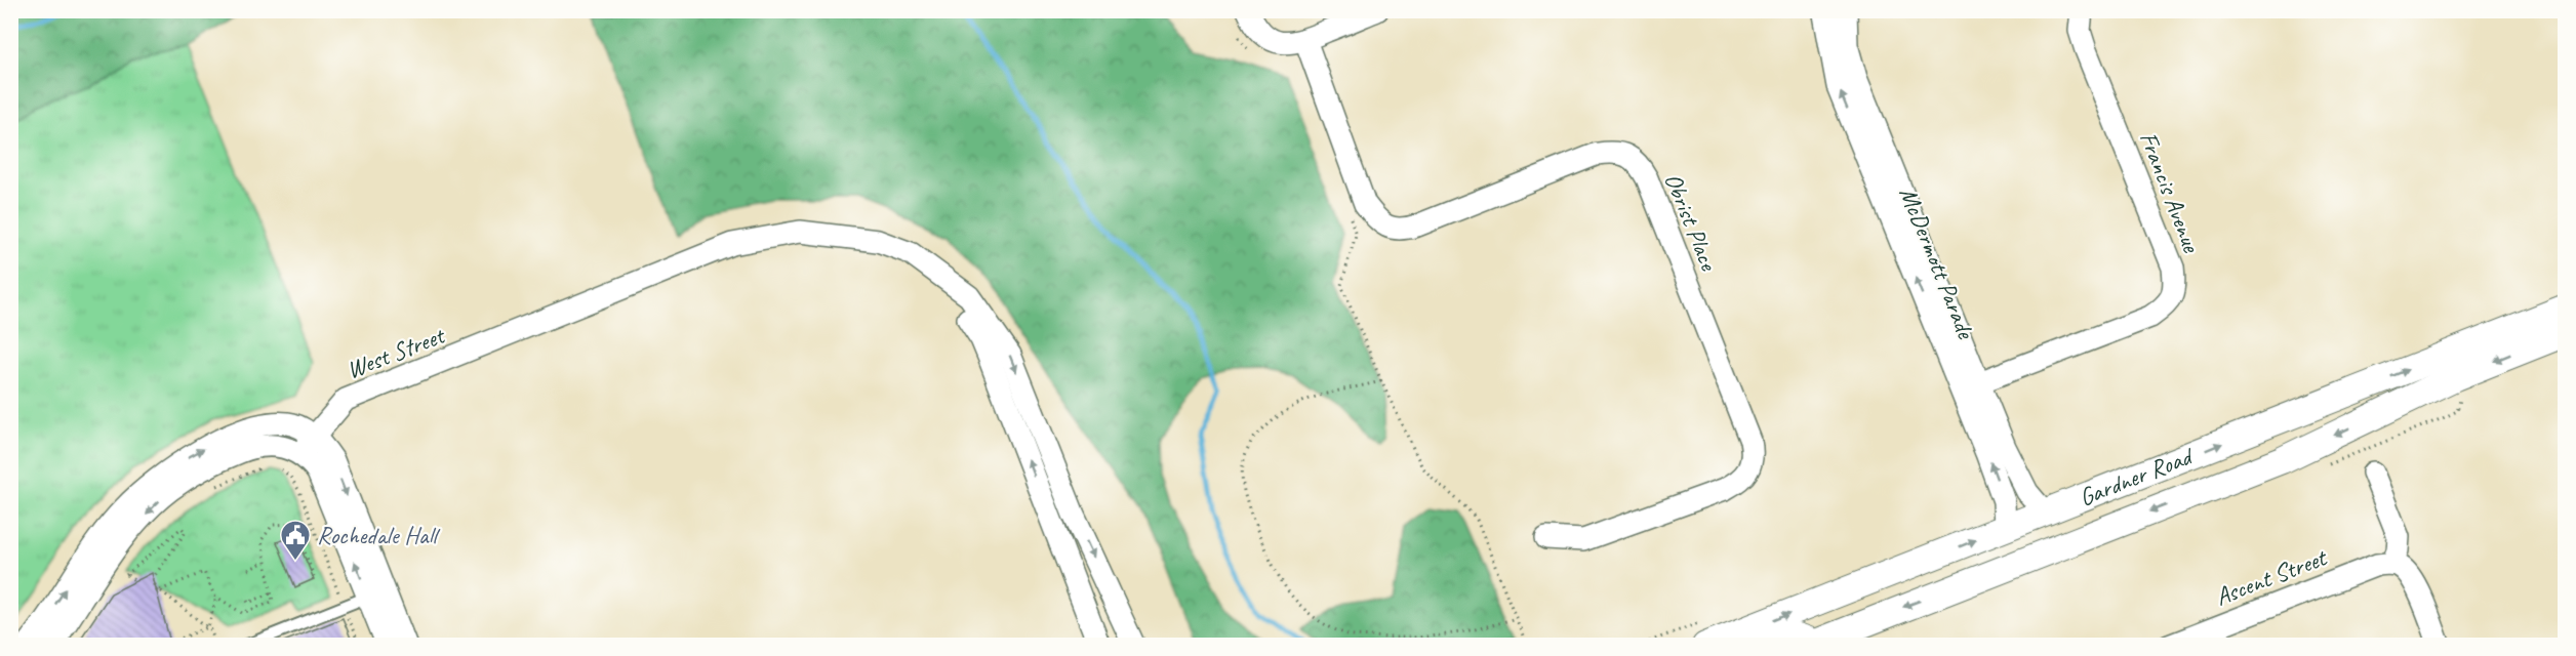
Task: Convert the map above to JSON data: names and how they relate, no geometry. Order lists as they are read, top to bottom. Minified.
{"streets":{"street":["Francis Avenue","Obrist Place","McDermott Parade","West Street","Gardner Road","Ascent Street"]},"crossings":[["Francis Avenue","McDermott Parade"],["McDermott Parade","Gardner Road"]],"places":{"public building":["Rochedale Hall"]}}
